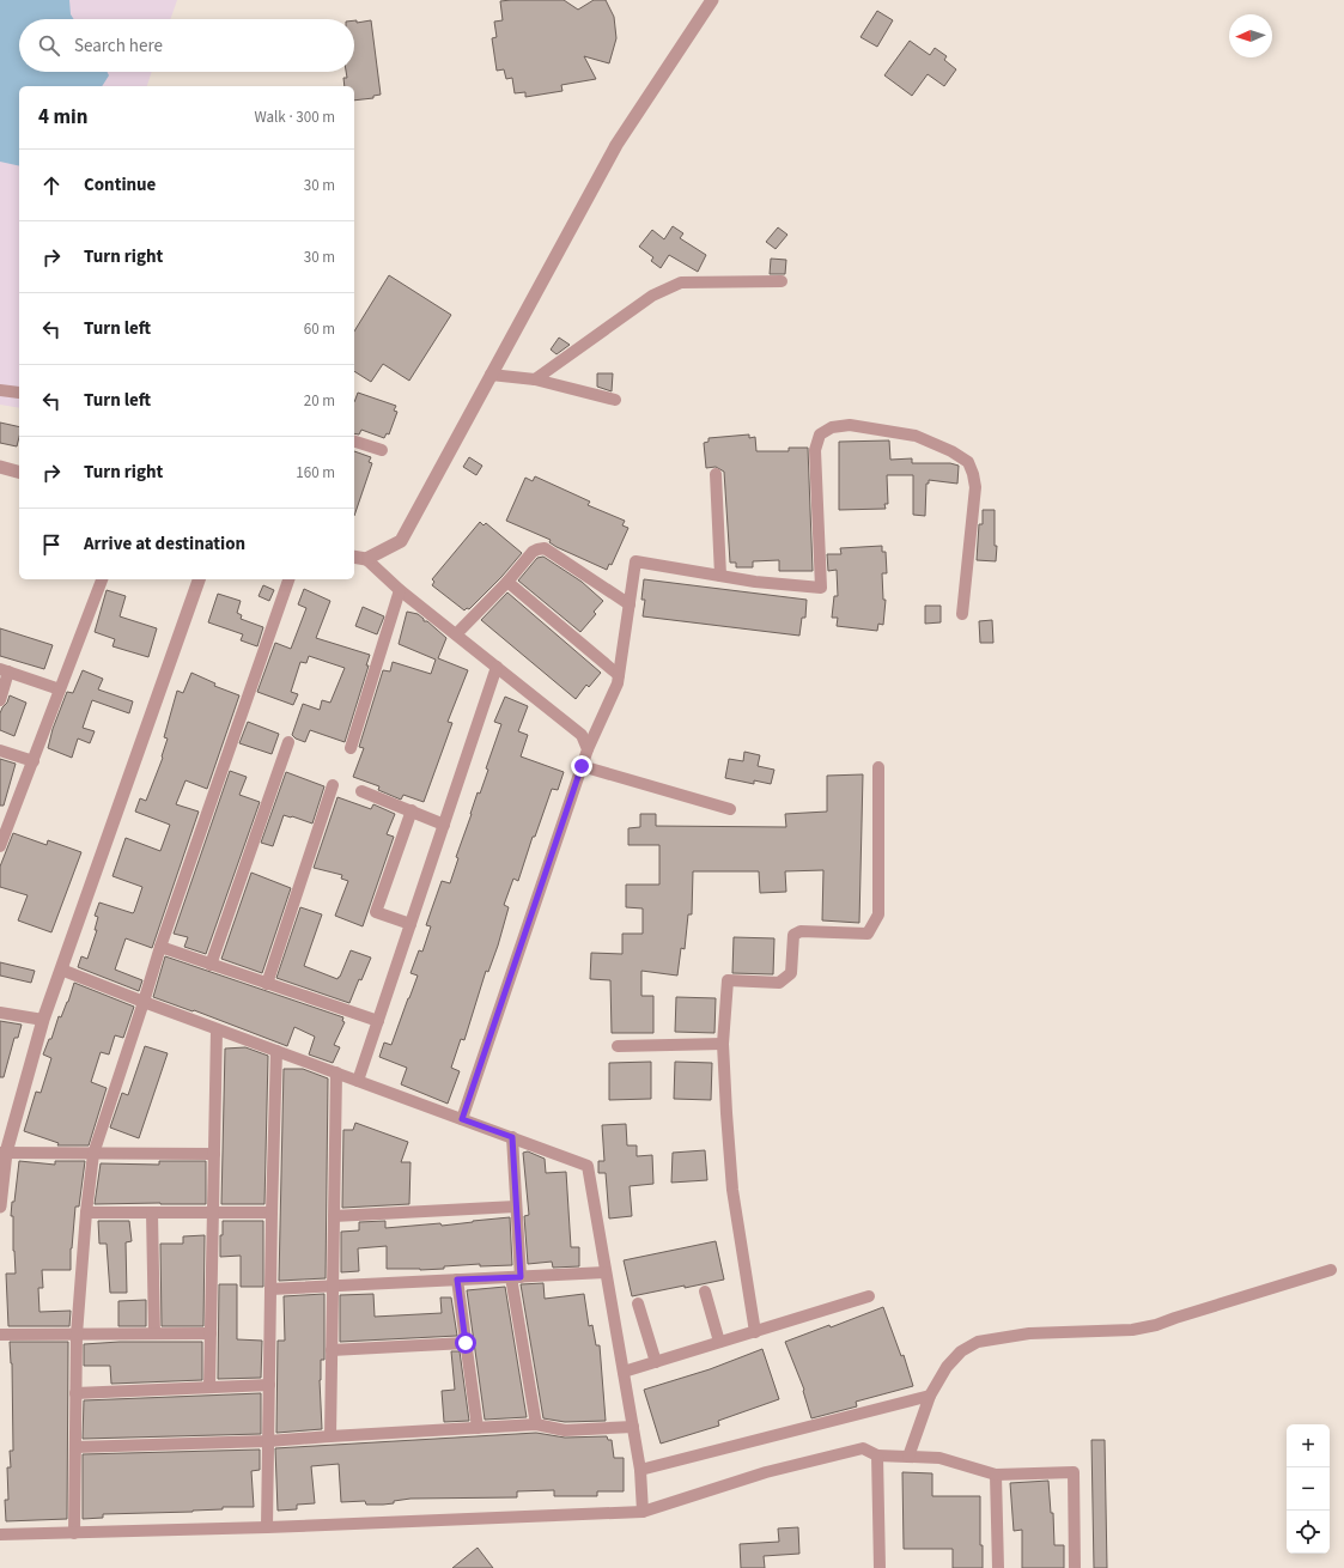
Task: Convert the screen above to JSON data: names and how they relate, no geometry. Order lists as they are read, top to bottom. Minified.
{"north":"left","page":{"search":"Search here","heading":["4 min","Walk · 300 m"],"list":[["Continue","30 m"],["Turn right","30 m"],["Turn left","60 m"],["Turn left","20 m"],["Turn right","160 m"],"Arrive at destination"],"map_buttons":["+","−"]}}
